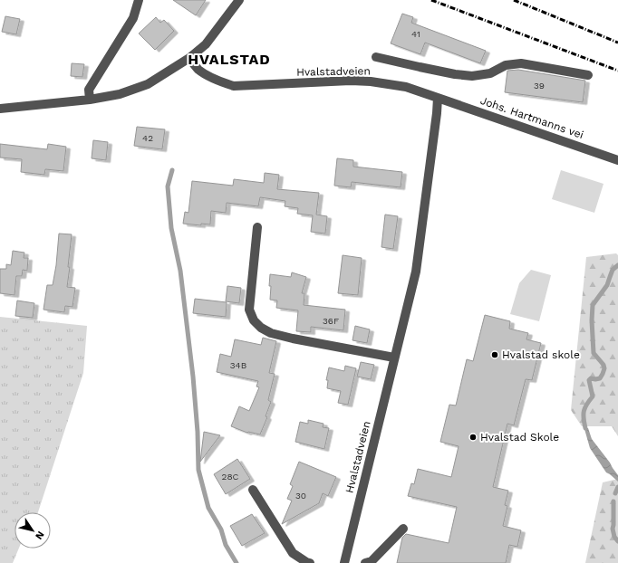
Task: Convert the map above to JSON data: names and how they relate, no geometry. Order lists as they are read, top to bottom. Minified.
{"streets":{"street":["Hvalstadveien","Johs. Hartmanns vei"]},"crossings":[["Hvalstadveien","Johs. Hartmanns vei"]],"districts":["HVALSTAD"],"places":["Hvalstad skole","Hvalstad Skole"],"house_numbers":["41","39","42","36F","34B","28C","30"],"north":"bottom right"}
